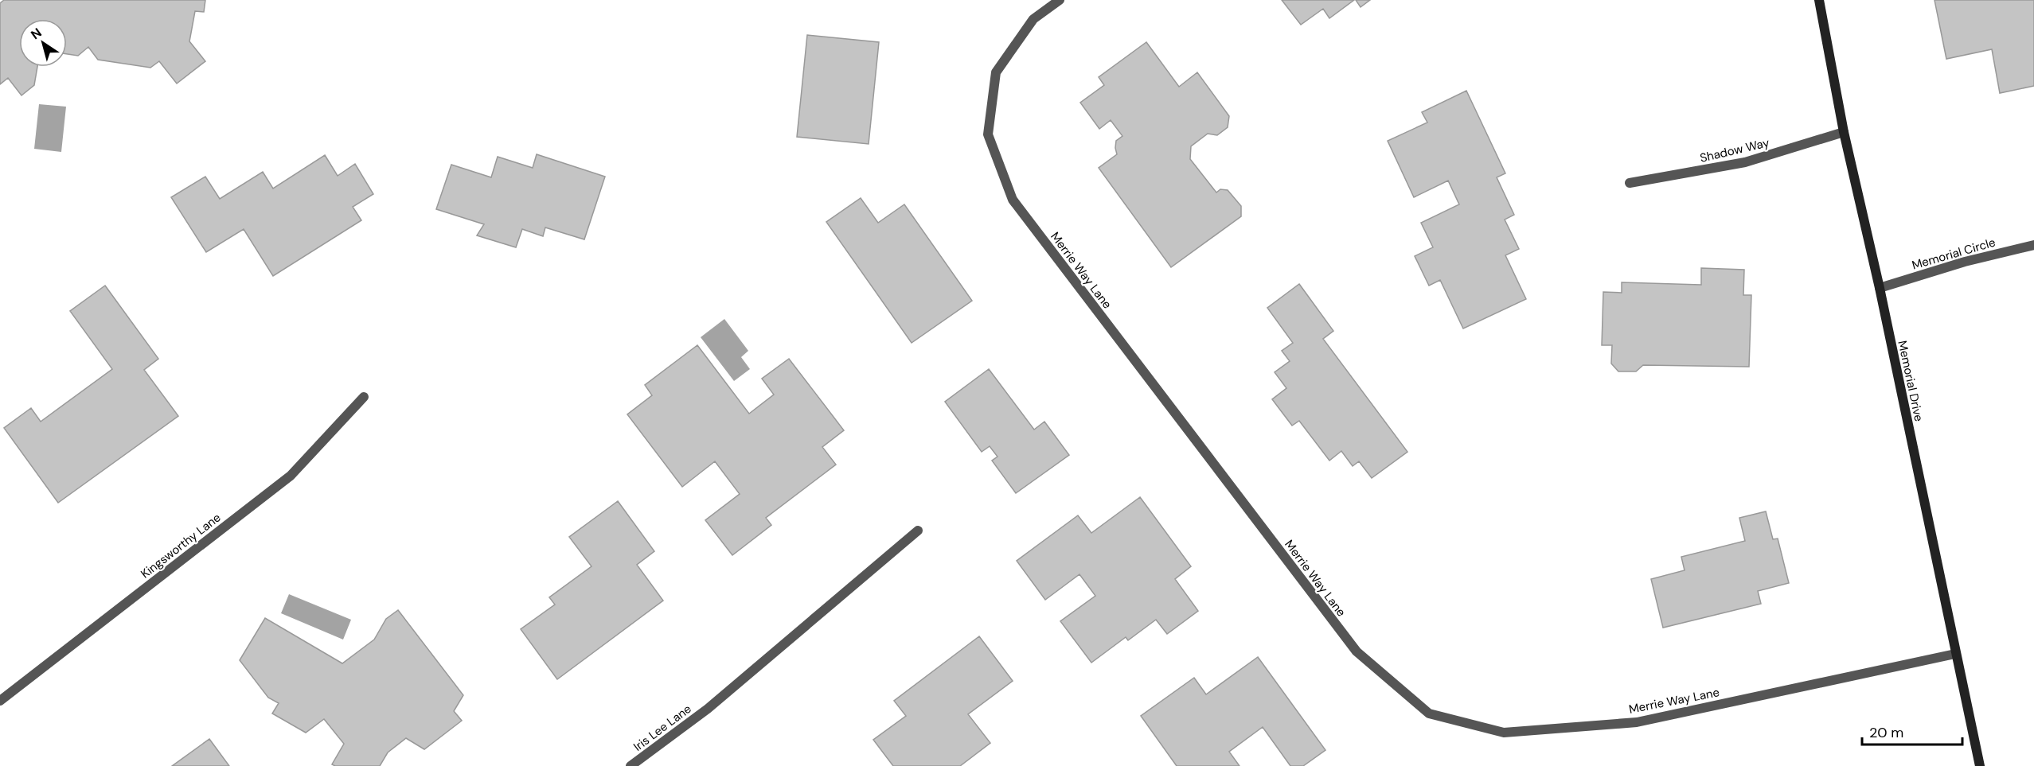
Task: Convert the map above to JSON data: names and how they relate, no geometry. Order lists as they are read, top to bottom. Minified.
{"streets":{"street":["Shadow Way","Memorial Circle","Merrie Way Lane","Memorial Drive","Kingsworthy Lane","Iris Lee Lane"]},"crossings":[["Shadow Way","Memorial Drive"],["Memorial Circle","Memorial Drive"],["Merrie Way Lane","Memorial Drive"]],"scale_bar":"20 m","north":"top left"}
